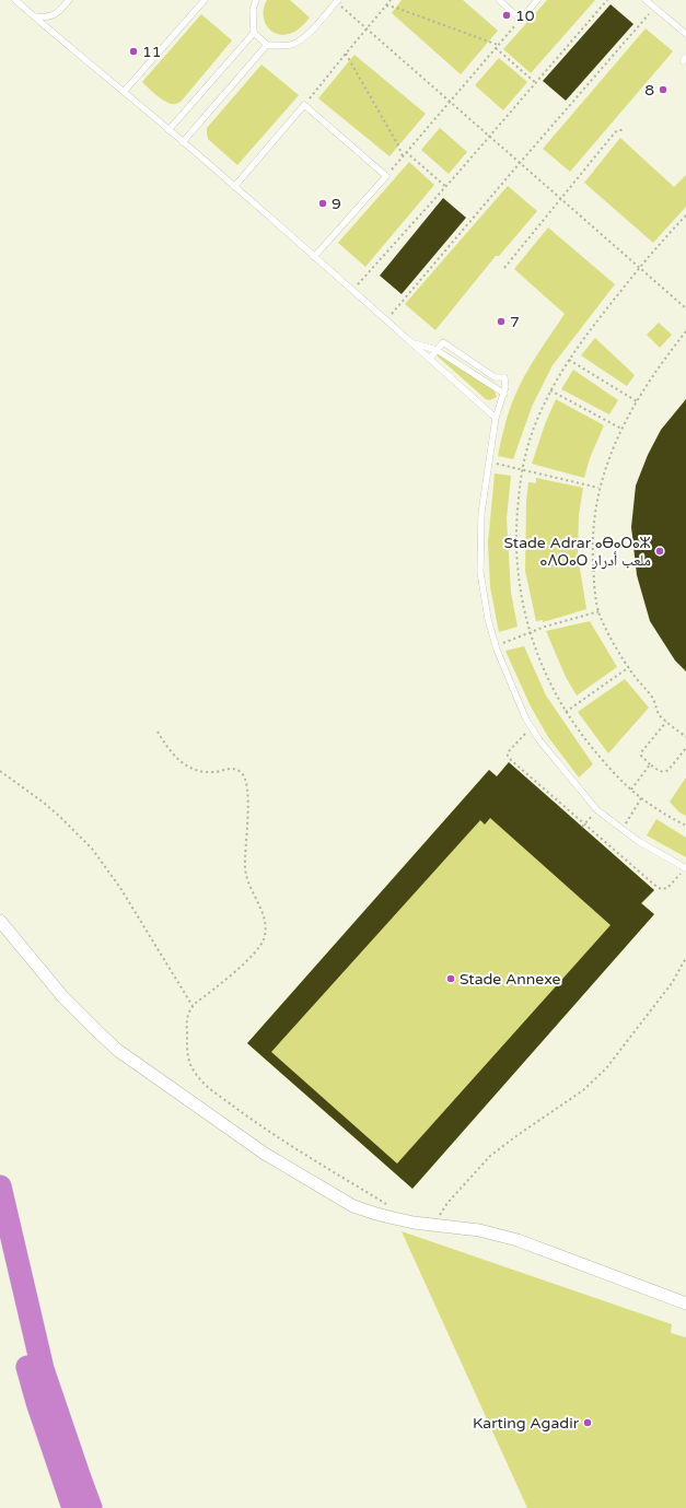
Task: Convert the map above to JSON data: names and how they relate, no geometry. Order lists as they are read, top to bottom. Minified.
{"places":["10","11","8","9","7","Stade Adrar ⴰⴱⴰⵔⴰⵣ ⴰⴷⵔⴰⵔ ملعب أدرار","Stade Annexe","Karting Agadir"]}
